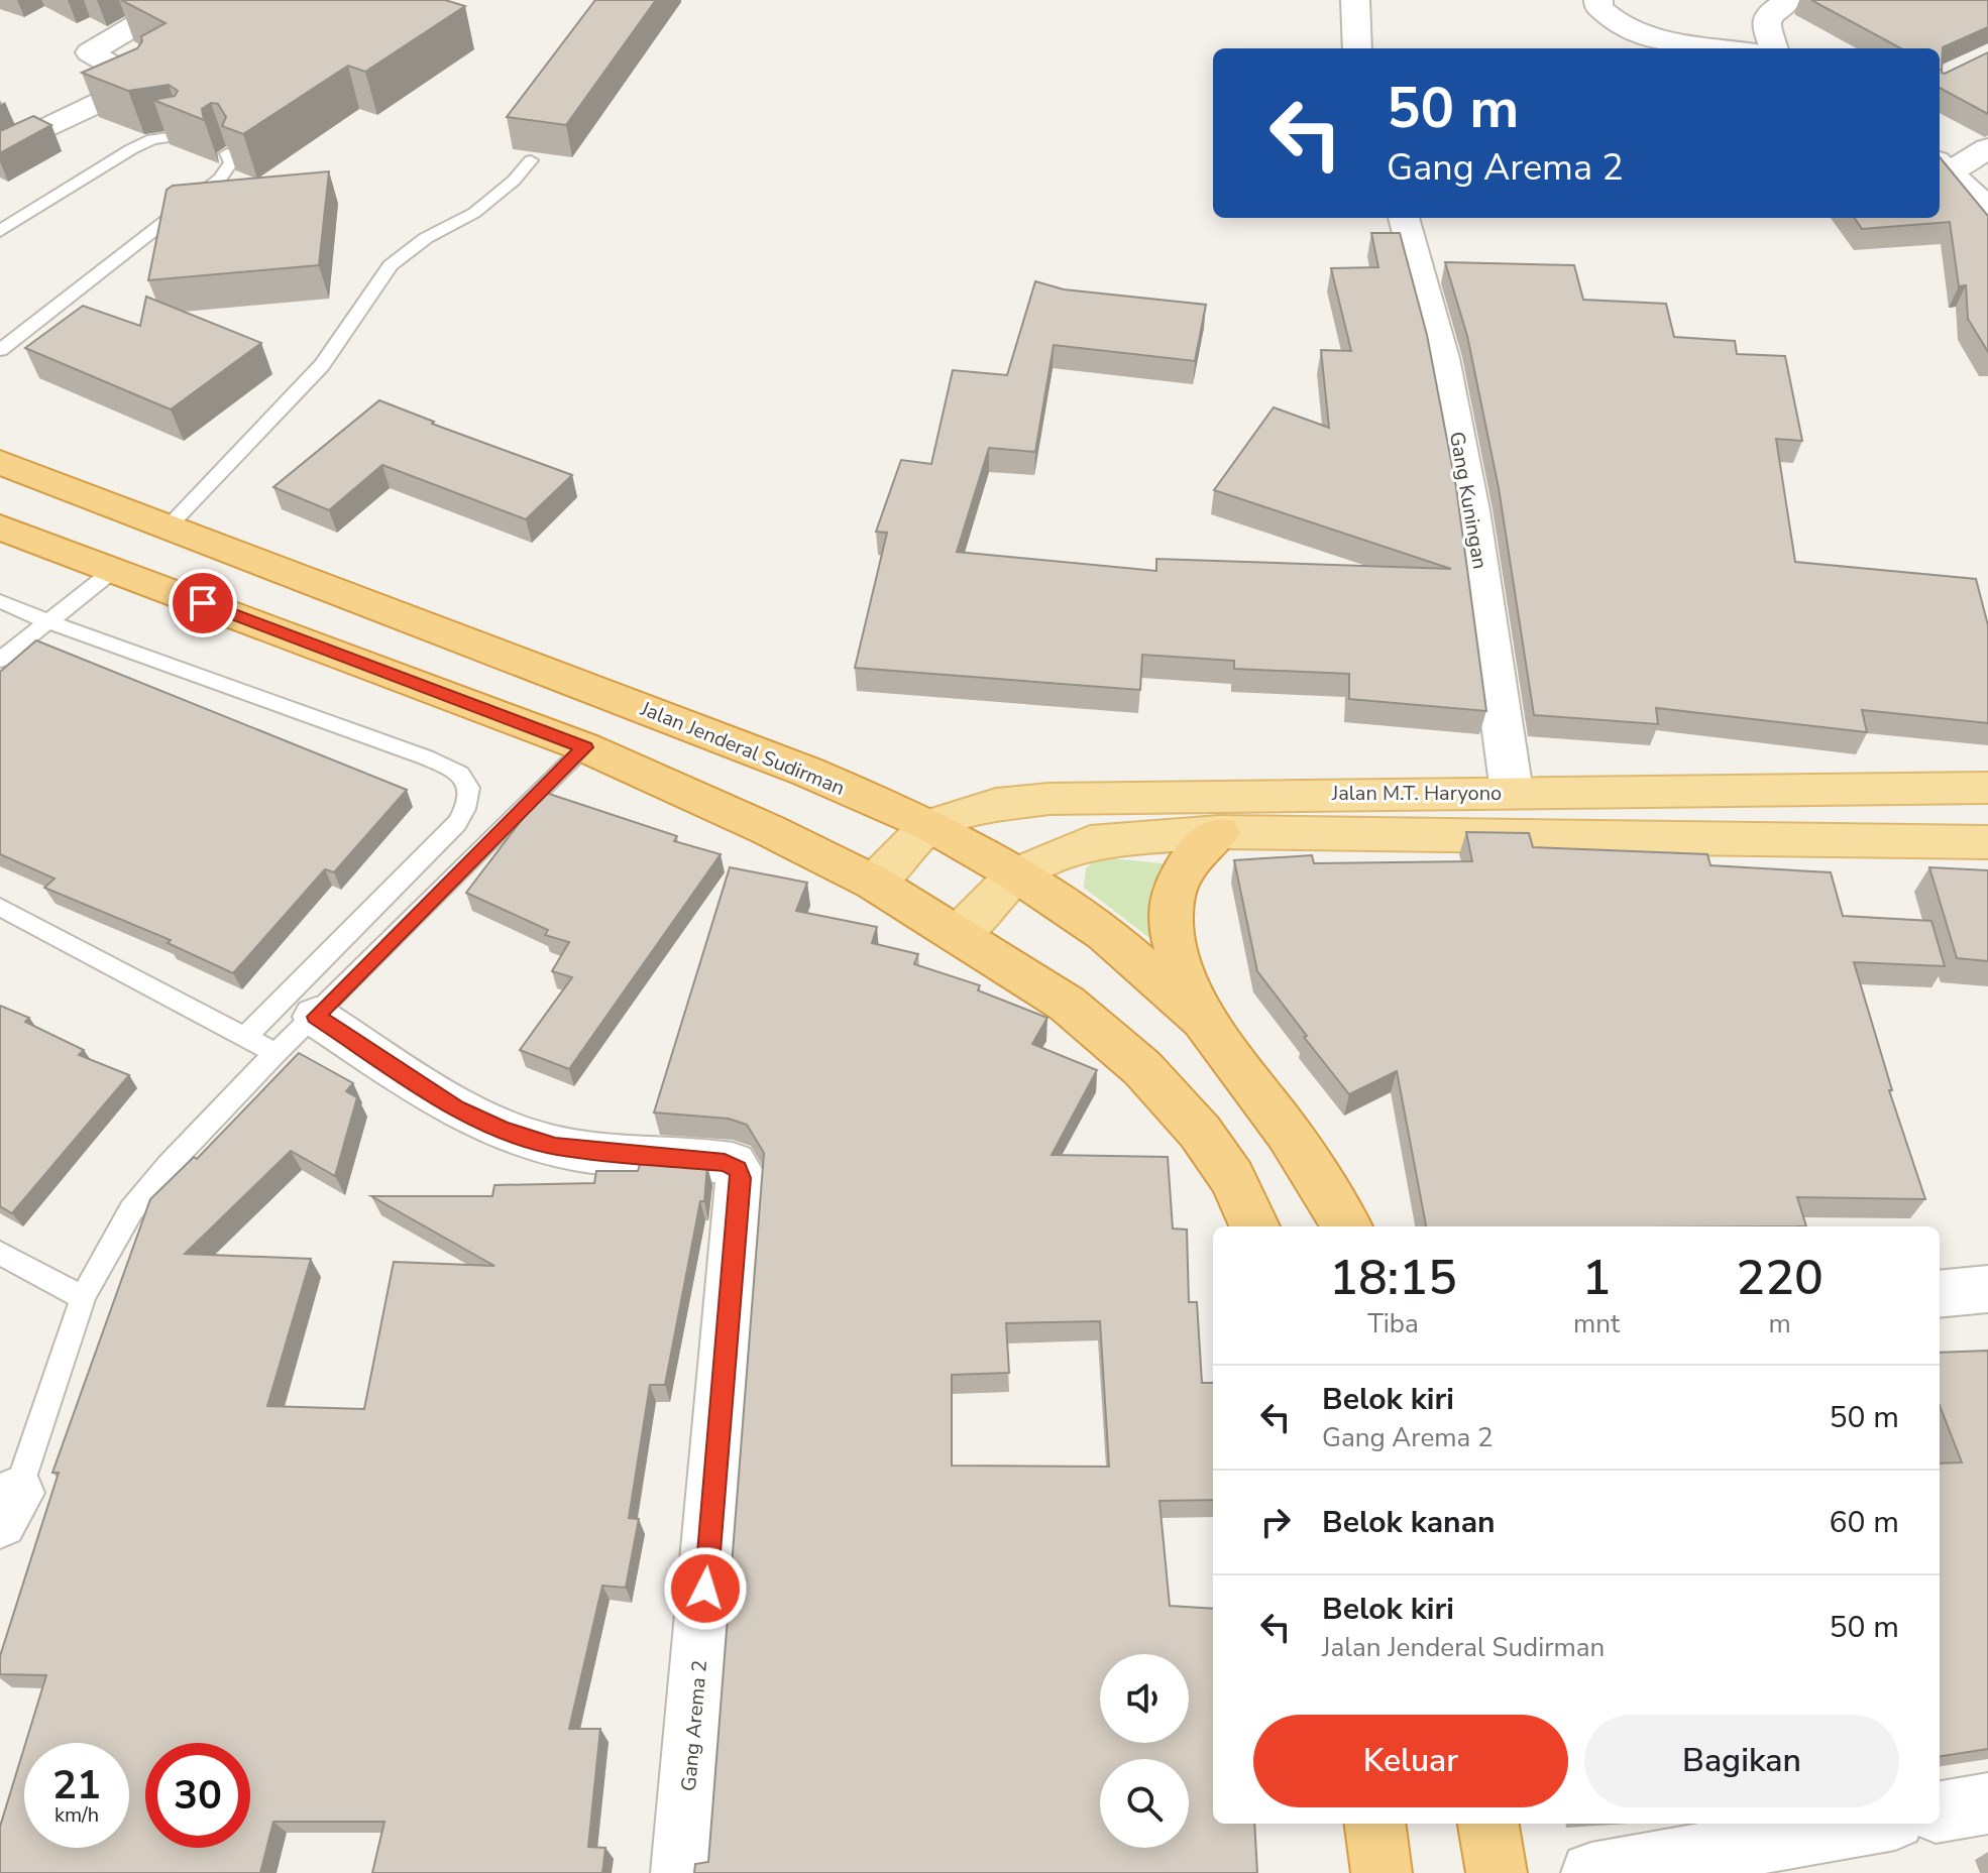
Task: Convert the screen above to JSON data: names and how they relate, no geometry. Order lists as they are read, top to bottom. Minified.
{"streets":{"highway":["Jalan Jenderal Sudirman"],"main road":["Jalan M.T. Haryono"],"street":["Gang Kuningan","Gang Arema 2"]},"crossings":[["Gang Kuningan","Jalan M.T. Haryono"],["Jalan Jenderal Sudirman","Jalan M.T. Haryono"]],"page":{"turn":["50 m","Gang Arema 2"],"eta":["18:15","Tiba","1","mnt","220","m"],"list":[{"name":"Belok kiri","note":"Gang Arema 2","value":"50 m"},{"name":"Belok kanan","value":"60 m"},{"name":"Belok kiri","note":"Jalan Jenderal Sudirman","value":"50 m"}],"buttons":["Keluar","Bagikan"],"speed":"21 km/h","limit":"30"}}
